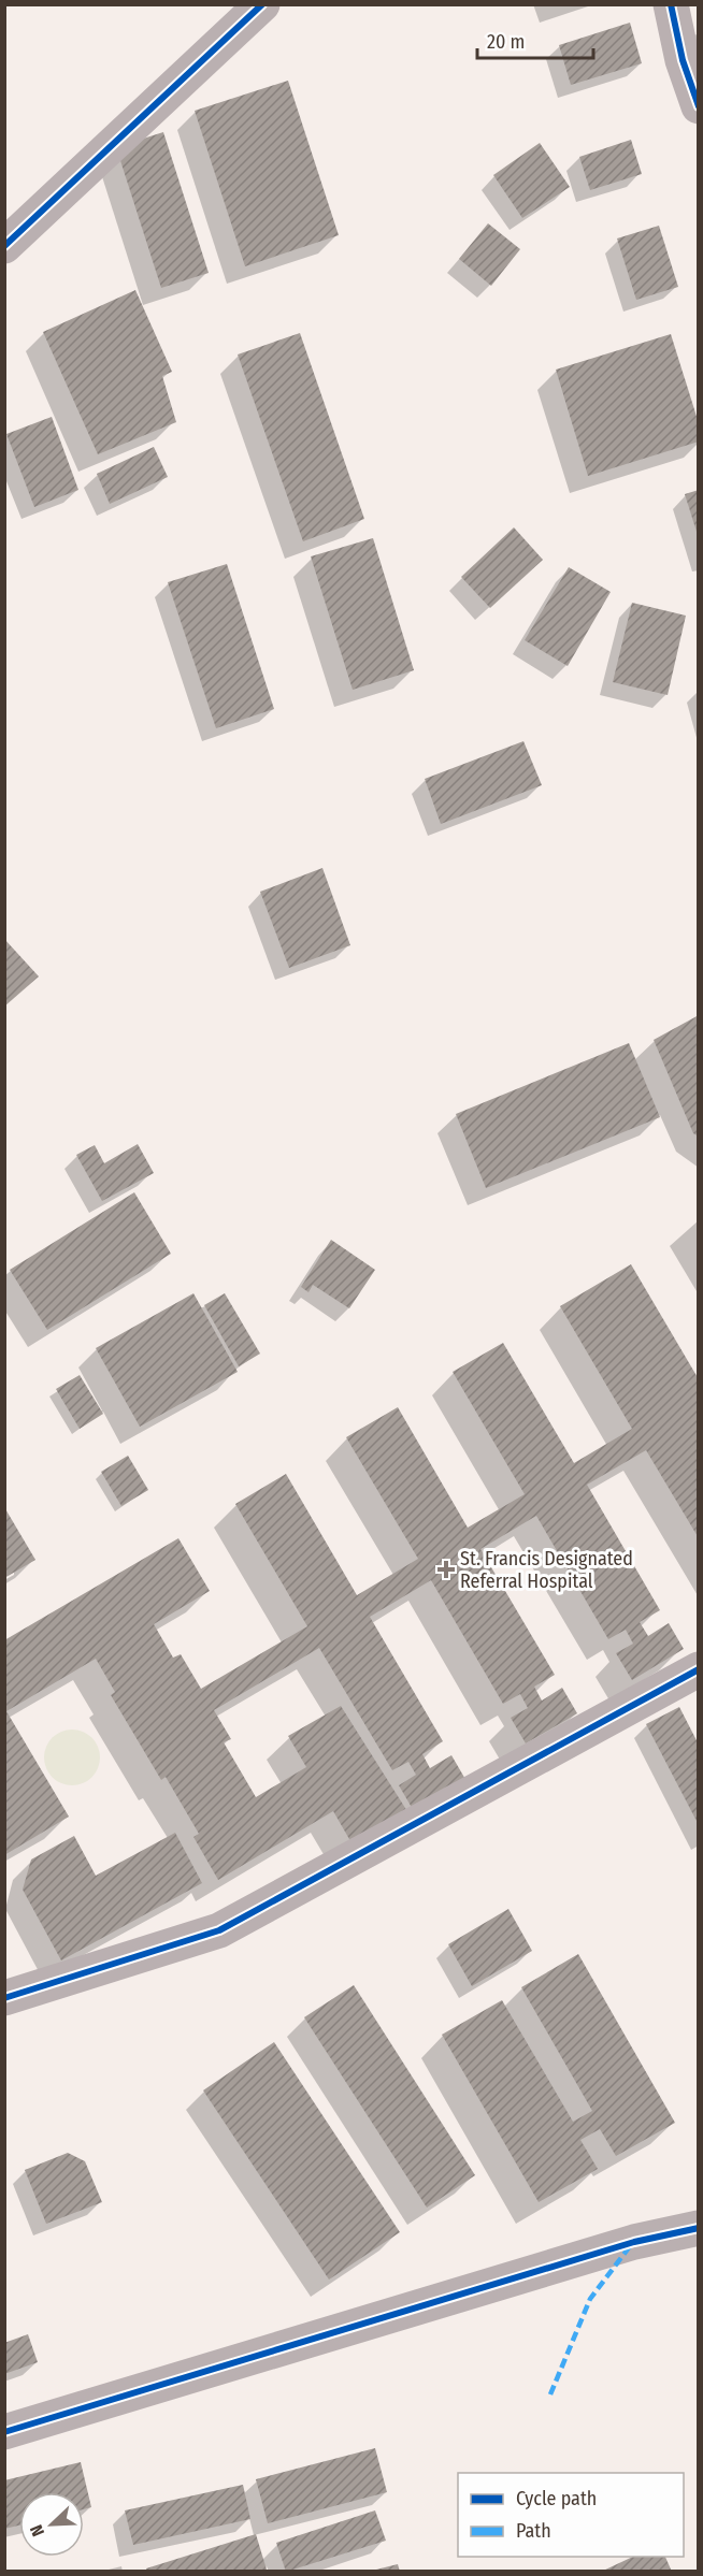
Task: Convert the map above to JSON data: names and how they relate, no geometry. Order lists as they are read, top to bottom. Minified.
{"places":{"health":["St. Francis Designated Referral Hospital"]},"legend":["Cycle path","Path"],"scale_bar":"20 m","north":"bottom left"}
